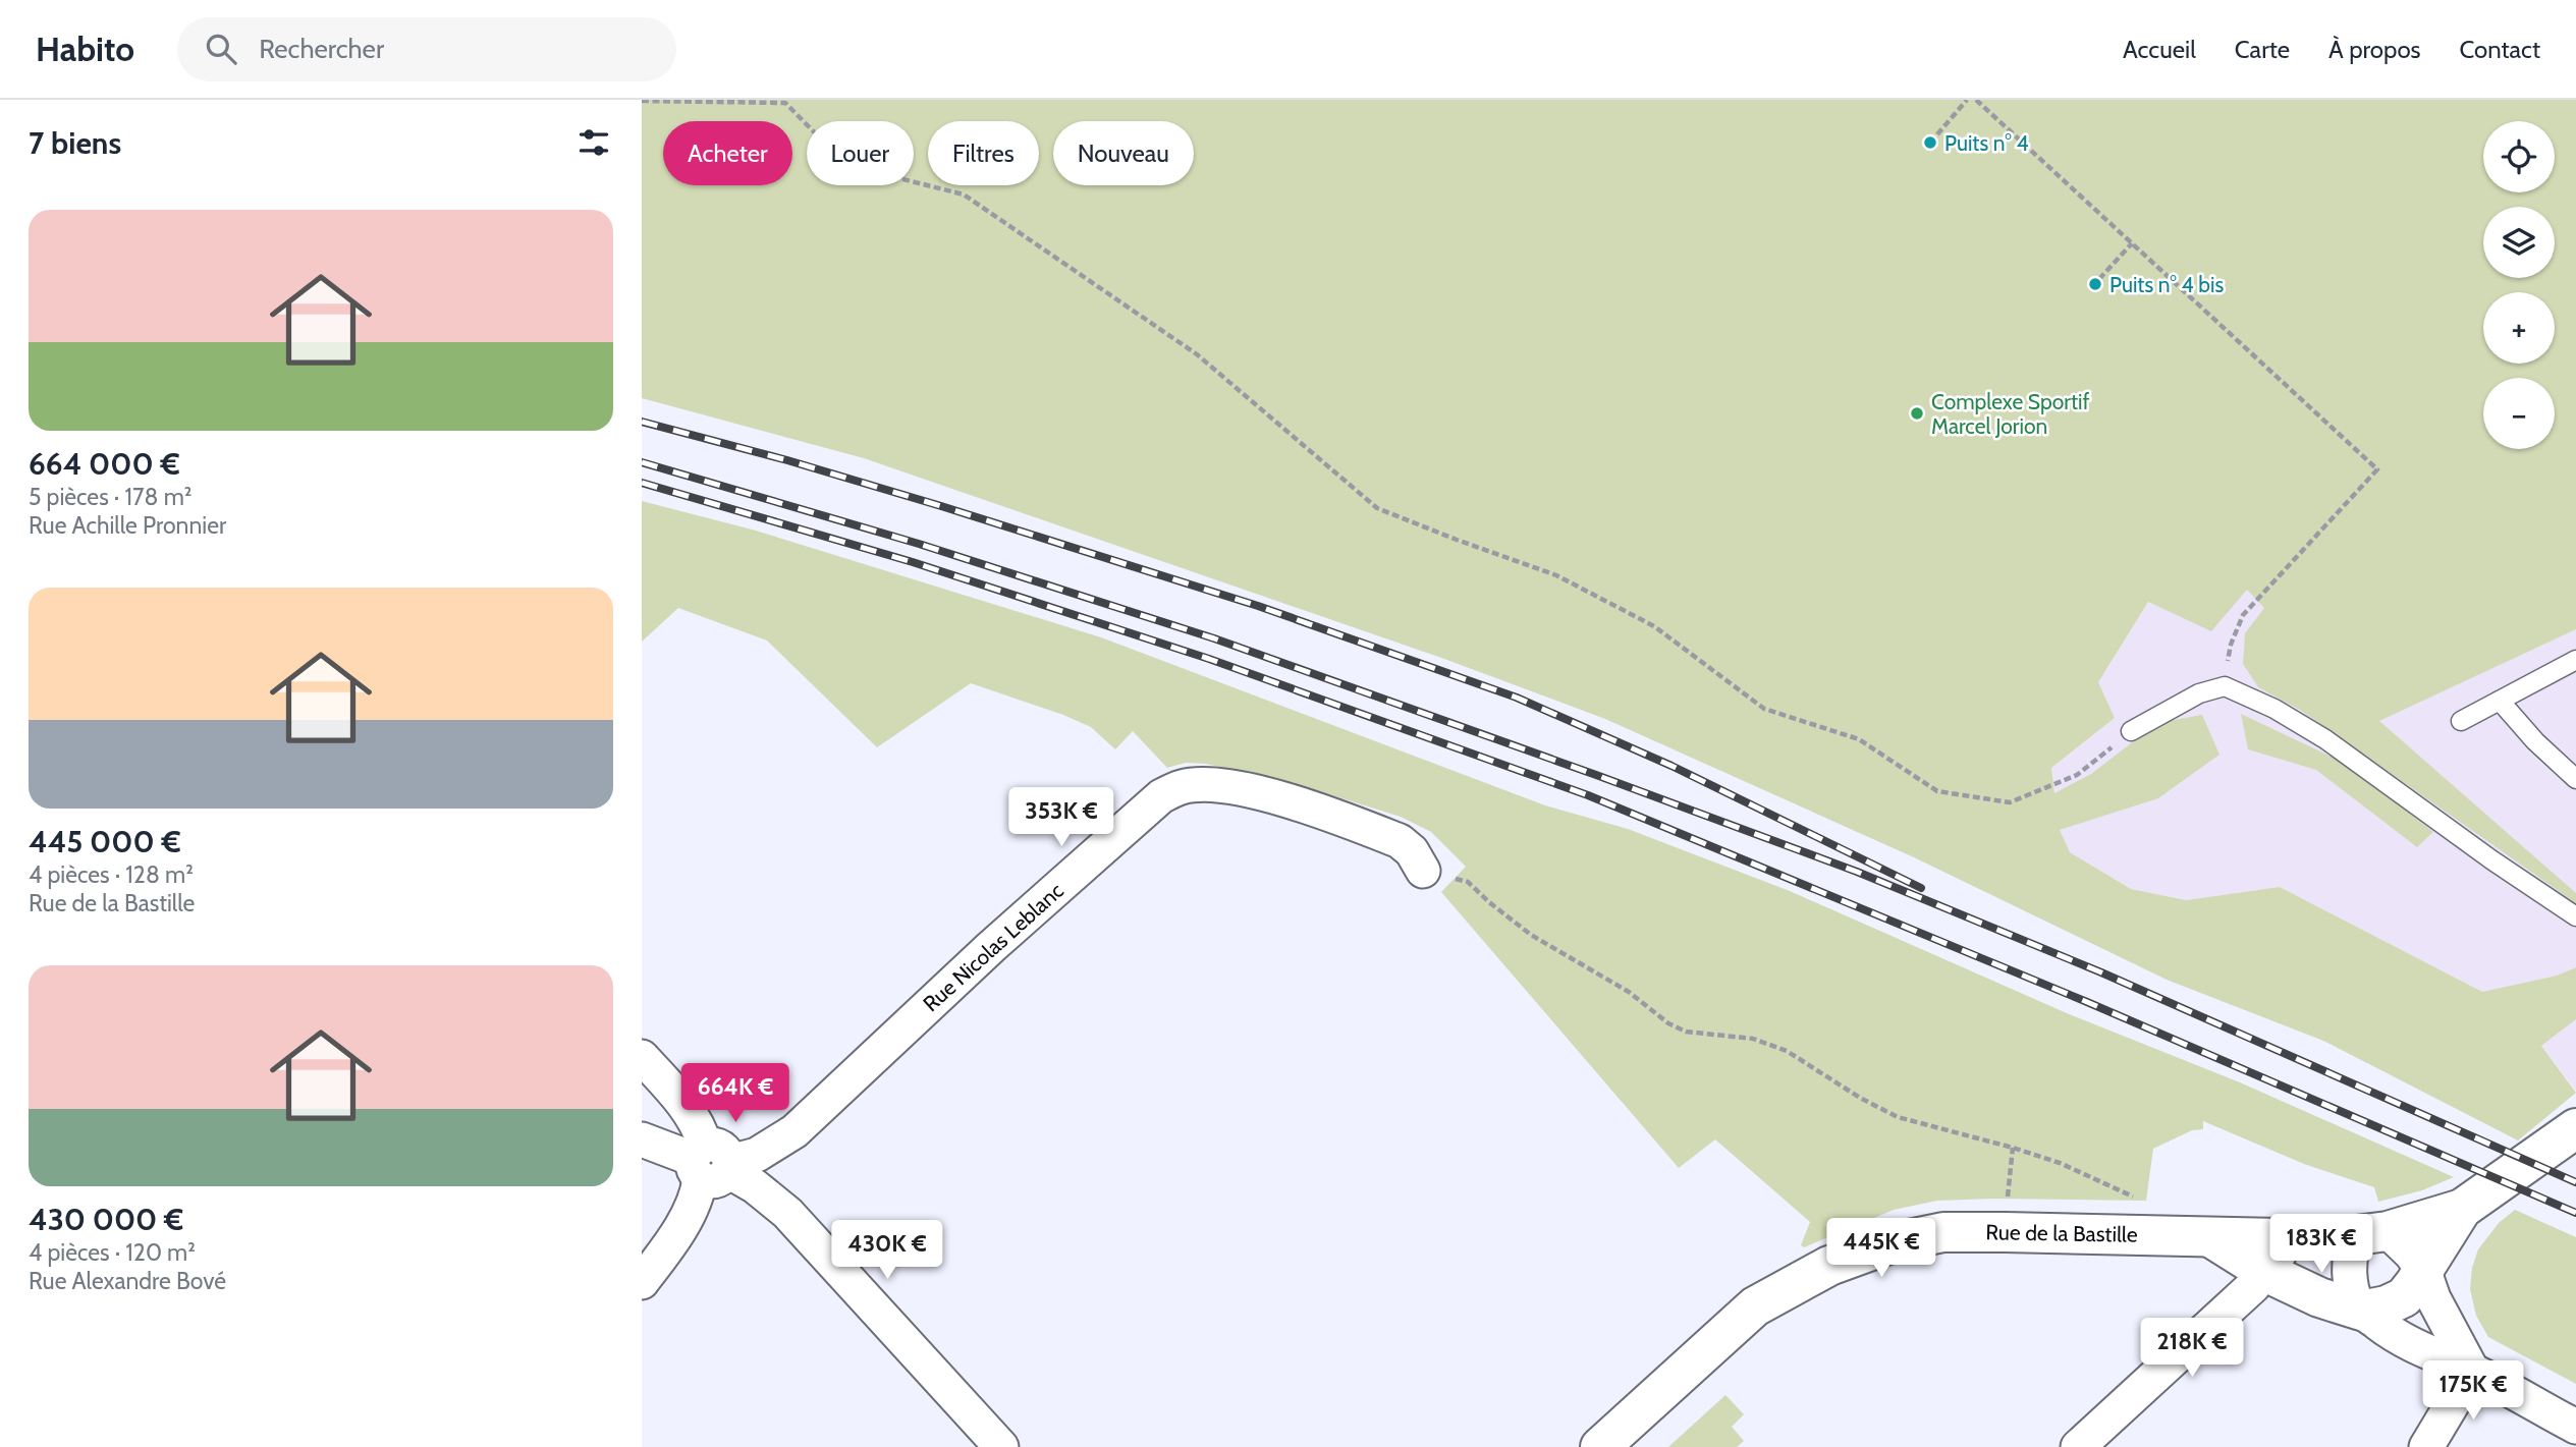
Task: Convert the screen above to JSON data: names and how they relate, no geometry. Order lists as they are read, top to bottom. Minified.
{"streets":{"street":["Rue Nicolas Leblanc","Rue de la Bastille"]},"places":["Puits n° 4","Puits n° 4 bis","Complexe Sportif Marcel Jorion"],"page":{"header":"Habito","search":"Rechercher","nav":["Accueil","Carte","À propos","Contact"],"heading":"7 biens","map_buttons":["+","−"],"chip":["Acheter","Louer","Filtres","Nouveau"],"list":[{"name":"664 000 €","note":"5 pièces · 178 m² · Rue Achille Pronnier"},{"name":"445 000 €","note":"4 pièces · 128 m² · Rue de la Bastille"},{"name":"430 000 €","note":"4 pièces · 120 m² · Rue Alexandre Bové"}],"price":["353K €","664K €","183K €","445K €","430K €","218K €","175K €"]}}
